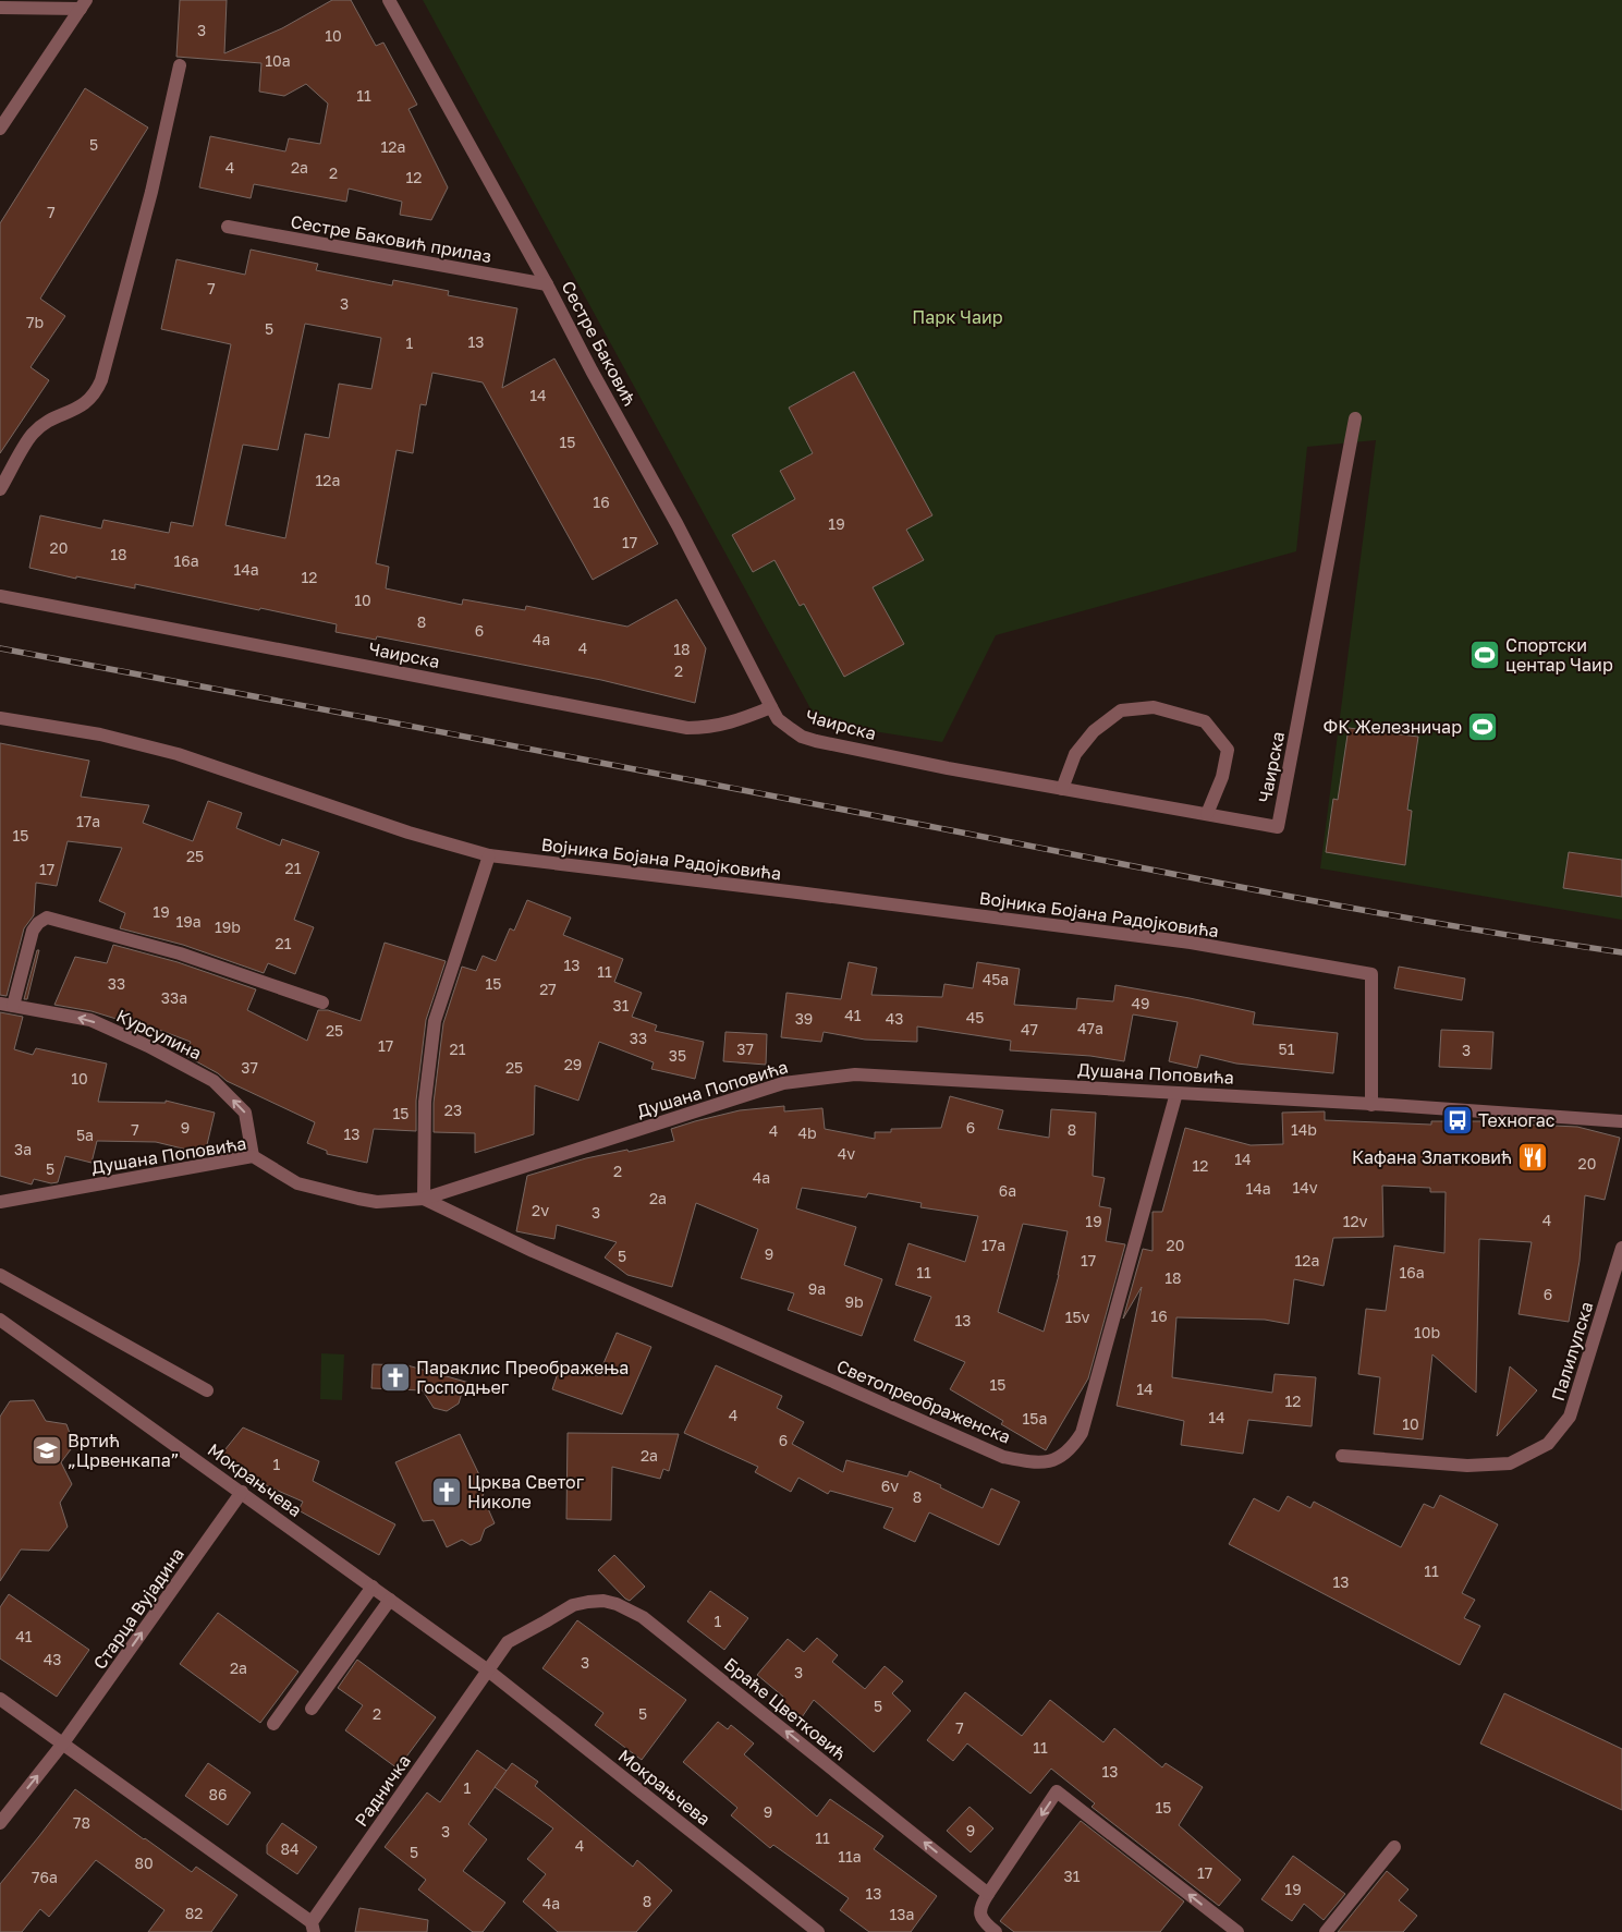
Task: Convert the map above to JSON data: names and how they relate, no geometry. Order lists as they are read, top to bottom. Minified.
{"streets":{"street":["Сестре Баковић прилаз","Сестре Баковић","Чаирска","Војника Бојана Радојковића","Курсулина","Душана Поповића","Палилулска","Светопреображенска","Мокрањчева","Старца Вујадина","Браће Цветковић","Радничка"]},"crossings":[["Сестре Баковић прилаз","Сестре Баковић"],["Сестре Баковић","Чаирска"],["Војника Бојана Радојковића","Душана Поповића"],["Курсулина","Душана Поповића"],["Душана Поповића","Светопреображенска"],["Мокрањчева","Старца Вујадина"],["Мокрањчева","Браће Цветковић"],["Мокрањчева","Радничка"],["Браће Цветковић","Радничка"]],"one_way":["Курсулина","Старца Вујадина","Браће Цветковић"],"parks":["Парк Чаир"],"places":{"sports":["Спортски центар Чаир","ФК Железничар"],"bus stop":["Техногас"],"restaurant":["Кафана Златковић"],"church":["Параклис Преображења Господњег","Црква Светог Николе"],"school or university":["Вртић „Црвенкапа”"]},"house_numbers":["3","10","10a","11","5","12a","4","2a","2","12","7","7","3","7b","5","13","1","14","15","12a","16","19","17","20","18","16a","14a","12","10","8","6","4a","4","18","2","17a","15","25","21","17","19","19a","19b","21","13","11","45a","33","15","27","33a","49","31","41","45","39","43","47a","47","25","33","17","21","37","51","3","35","29","37","25","10","23","15","9","6","7","8","14b","4","4b","13","5a","3a","4v","14","20","12","5","2","4a","14v","14a","6a","2a","2v","3","4","19","12v","17a","20","9","5","17","12a","11","16a","18","9a","6","9b","16","15v","13","10b","15","14","12","4","14","15a","10","6","2a","1","6v","8","11","13","1","41","43","3","2a","3","5","2","5","7","11","13","1","86","15","9","78","9","3","11","4","84","5","11a","80","17","31","76a","19","13","8","4a","82","13a"]}
